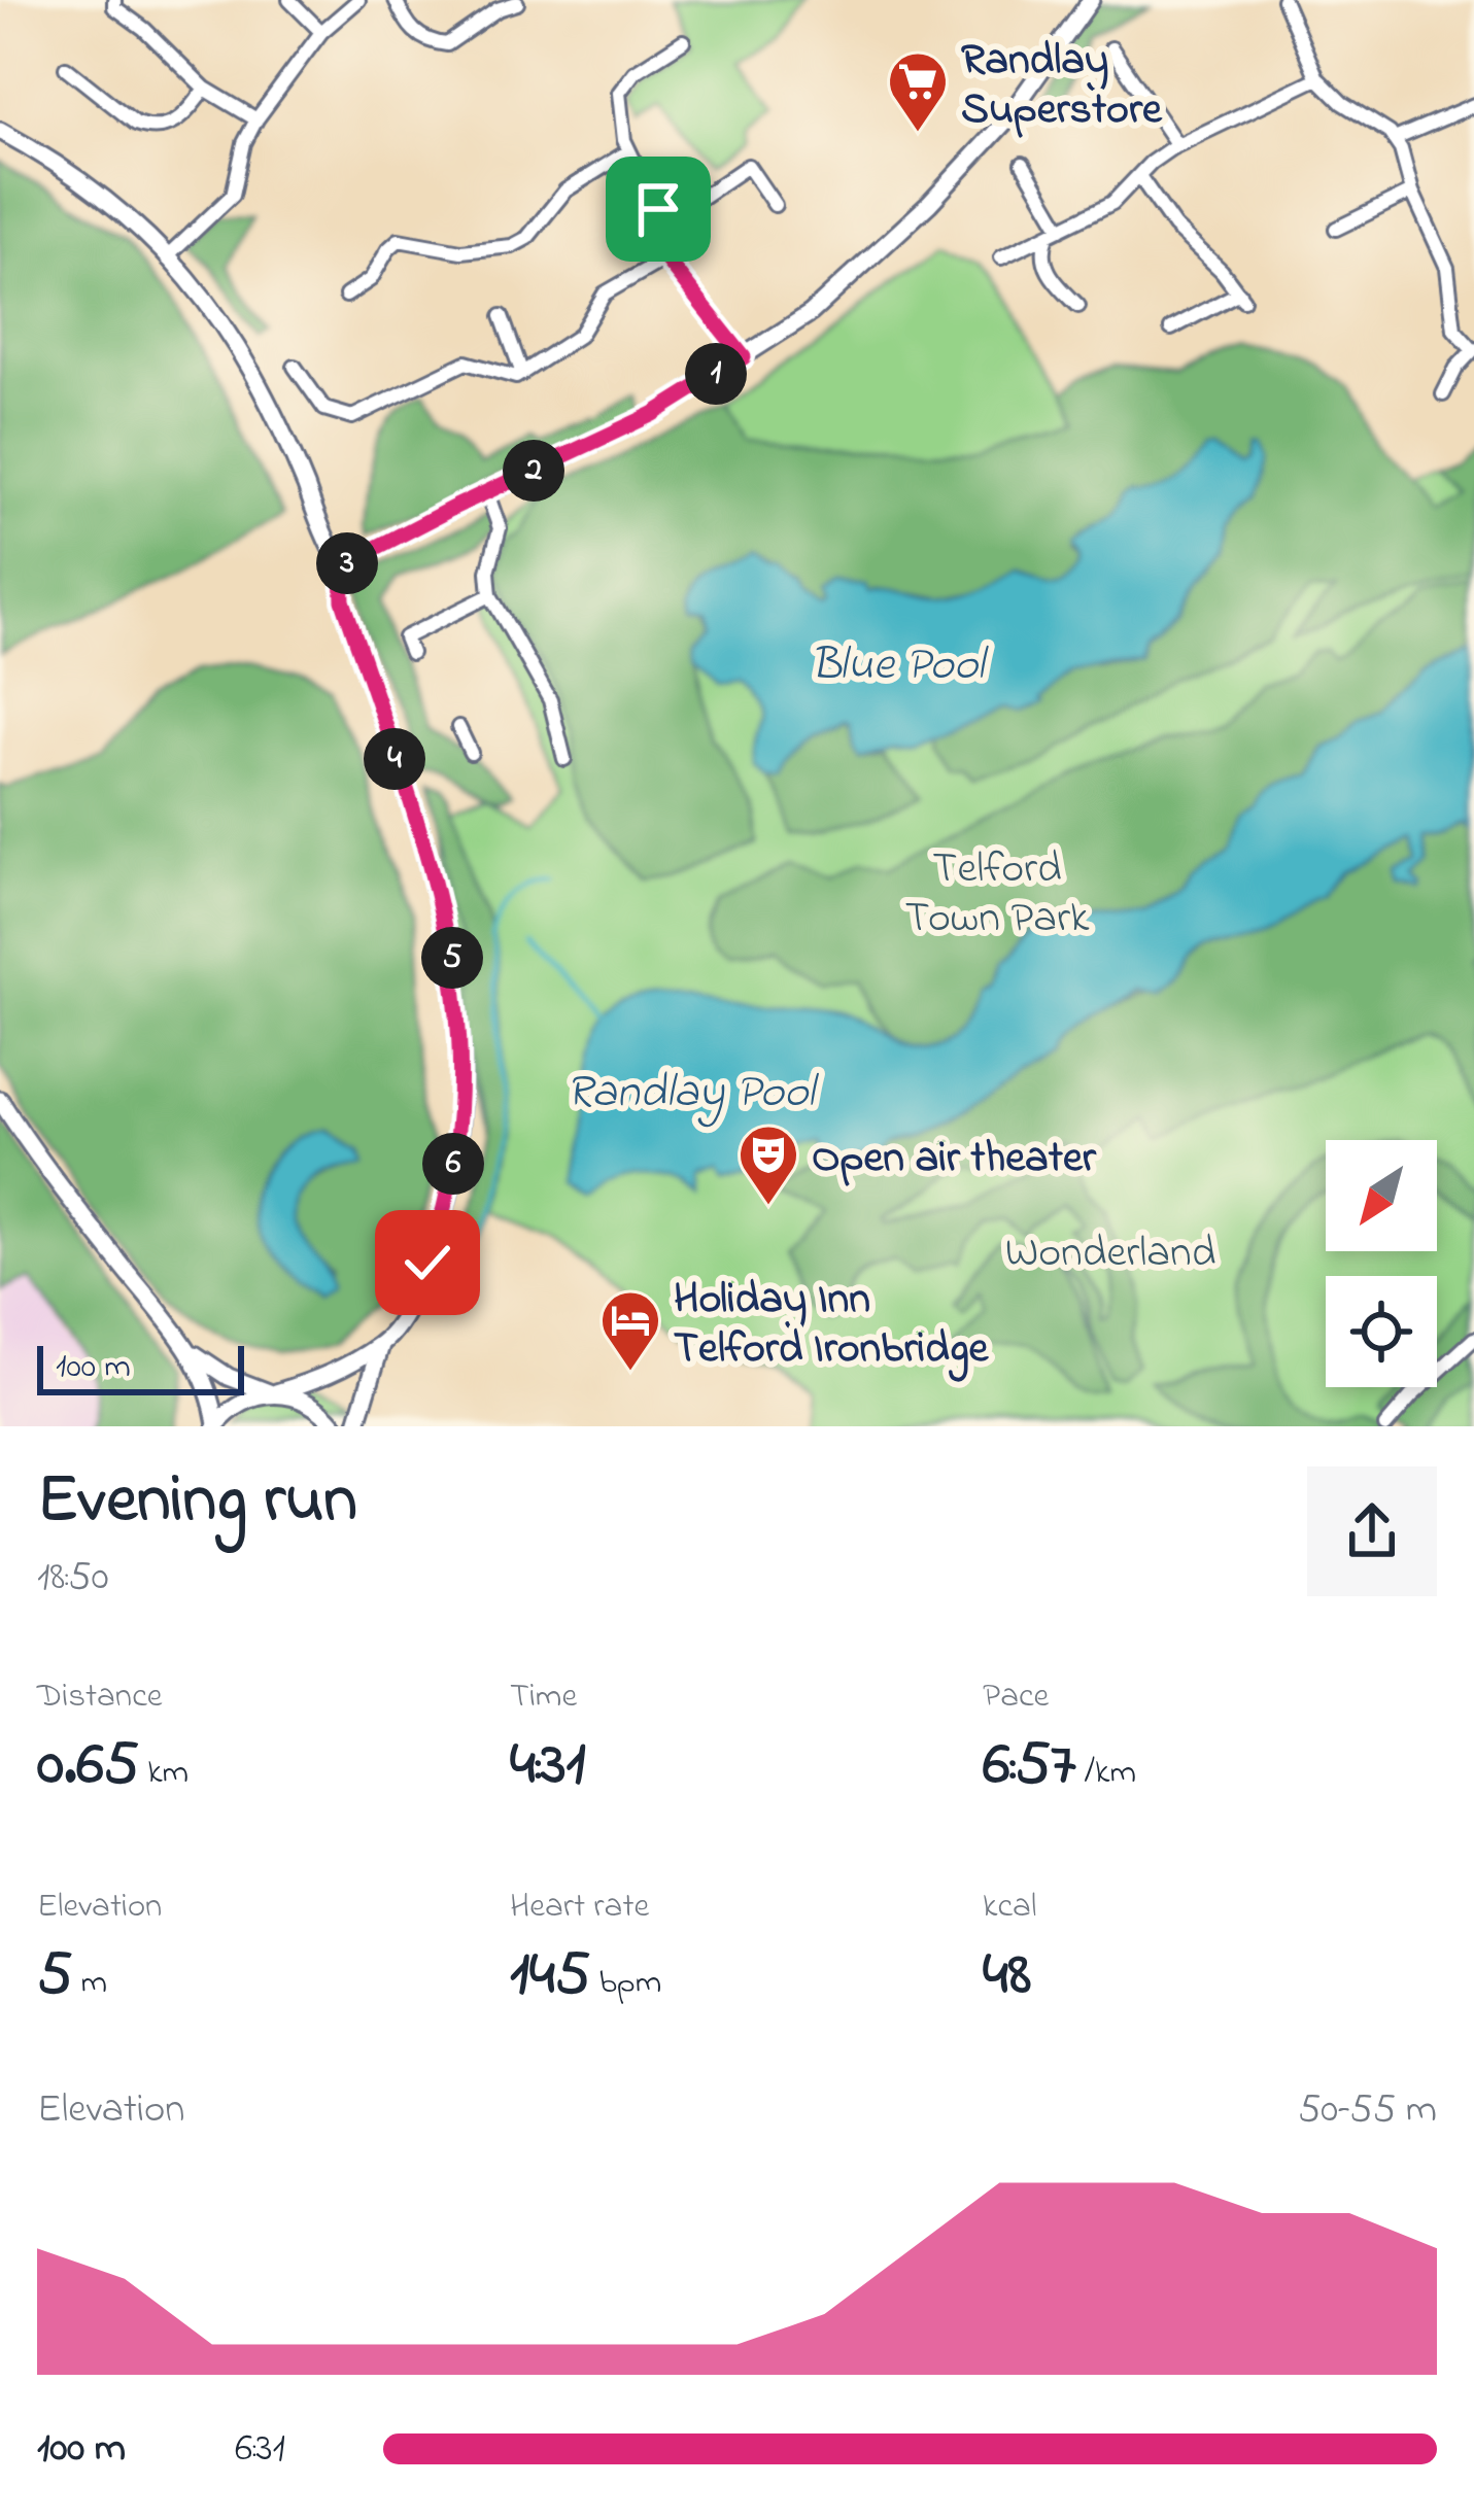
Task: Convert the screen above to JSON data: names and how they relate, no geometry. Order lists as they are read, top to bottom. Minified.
{"water":["Blue Pool","Randlay Pool"],"parks":["Telford Town Park","Wonderland"],"places":{"supermarket":["Randlay Superstore"],"theatre":["Open air theater"],"hotel":["Holiday Inn Telford Ironbridge"]},"scale_bar":"100 m","north":"bottom left","page":{"pins":["1","2","3","4","5","6"],"scale":"100 m","heading":["Evening run","18:50"],"stats":[["Distance","0.65 km"],["Time","4:31"],["Pace","6:57 /km"],["Elevation","5 m"],["Heart rate","145 bpm"],["kcal","48"]],"chart":["Elevation","50–55 m"],"list":[{"name":"100 m","note":"6:31"}]}}
